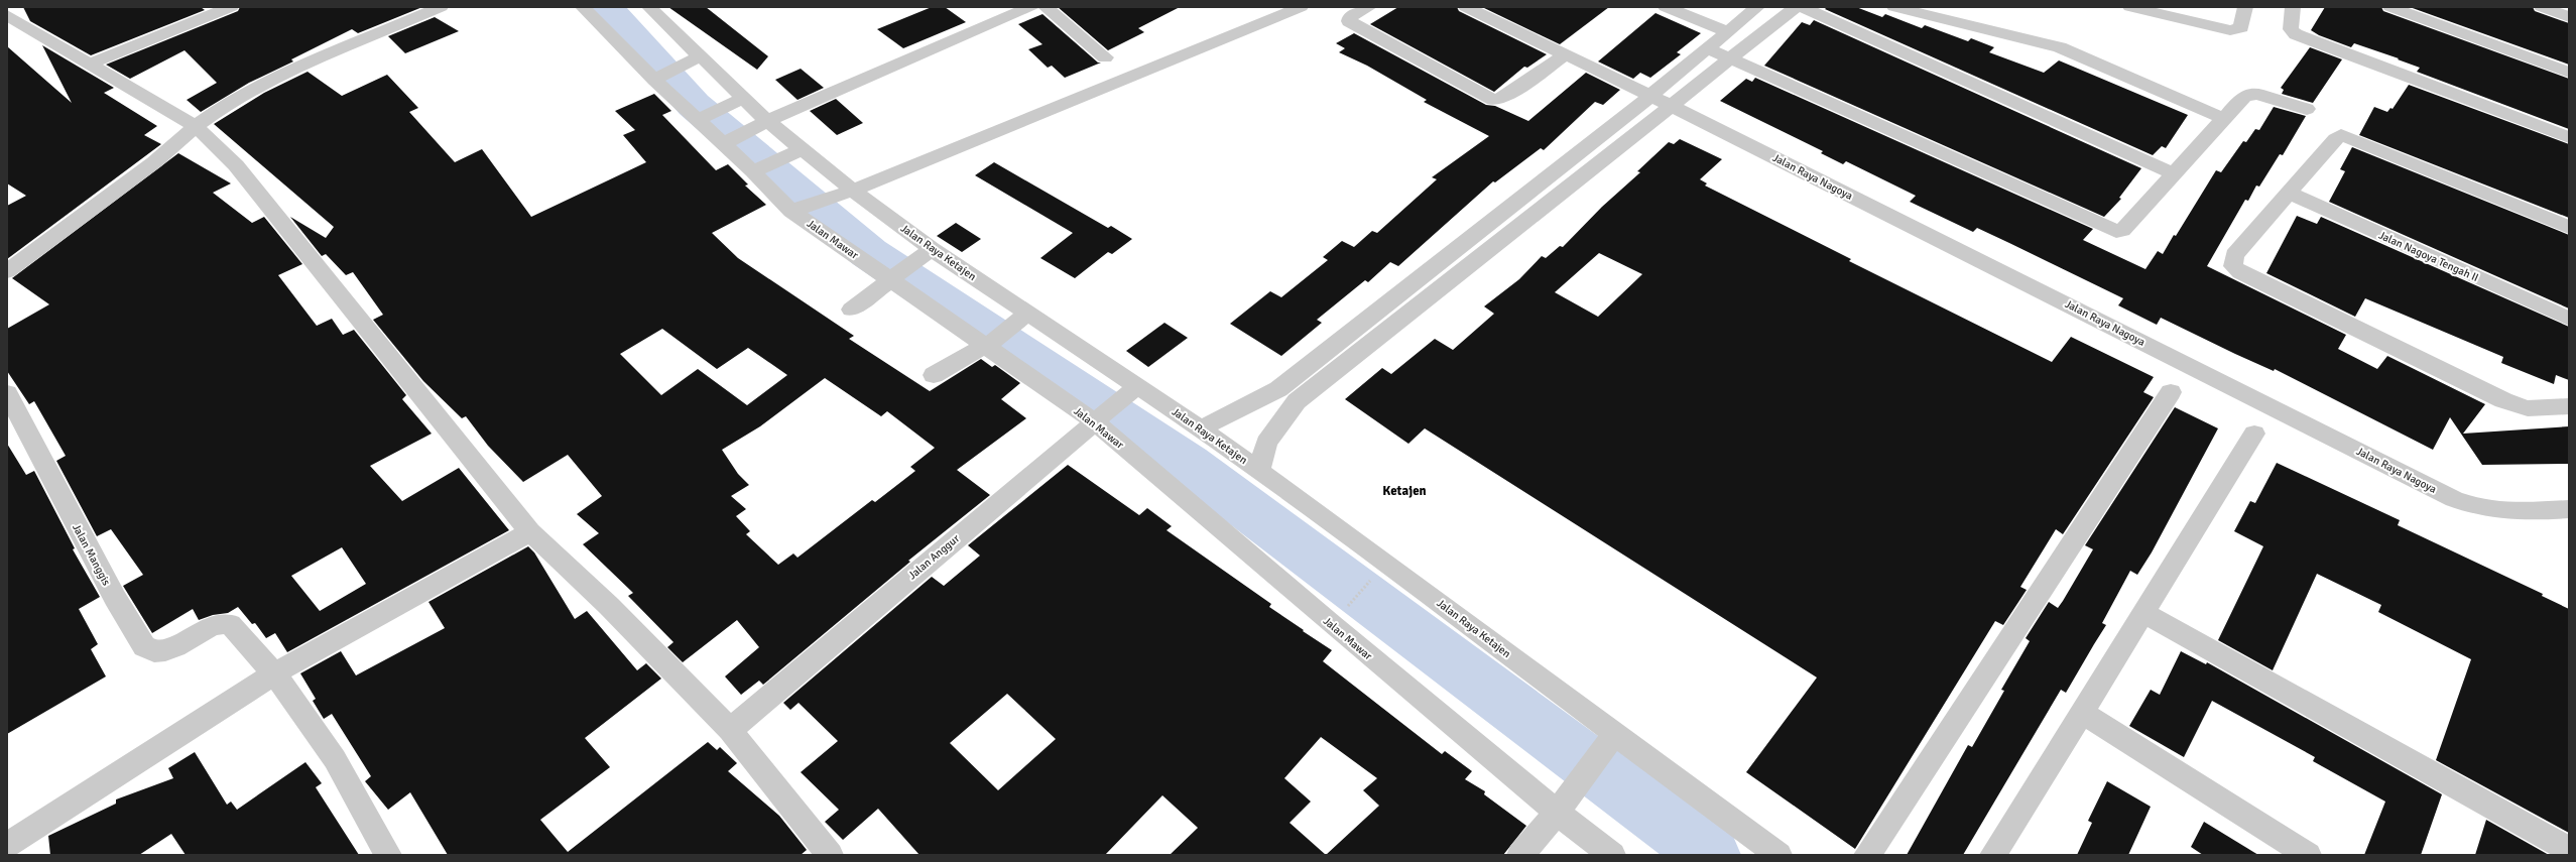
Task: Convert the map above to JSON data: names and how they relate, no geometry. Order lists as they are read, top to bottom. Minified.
{"streets":{"street":["Jalan Raya Nagoya","Jalan Mawar","Jalan Raya Ketajen","Jalan Nagoya Tengah II","Jalan Manggis","Jalan Anggur"]},"crossings":[["Jalan Mawar","Jalan Anggur"],["Jalan Raya Ketajen","Jalan Anggur"]],"districts":["Ketajen"]}
